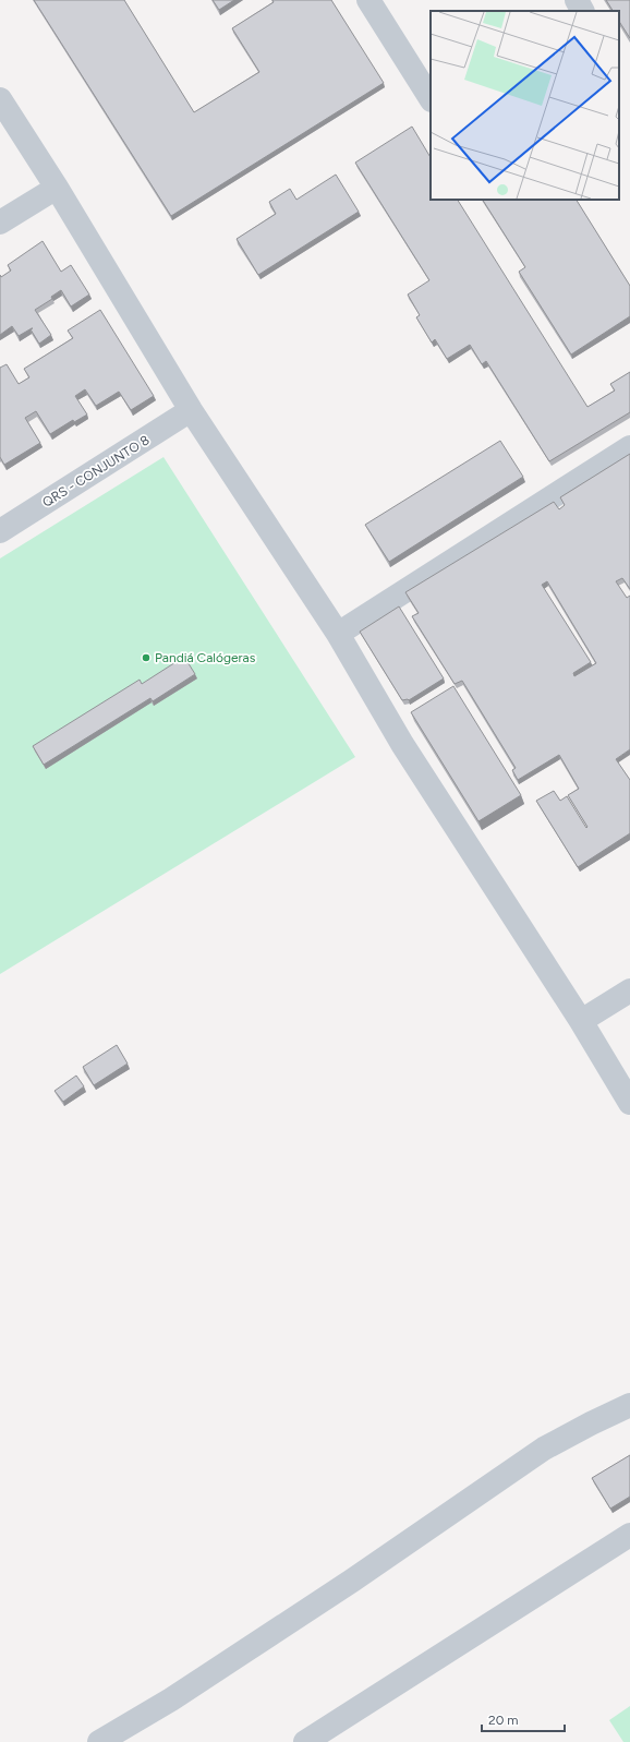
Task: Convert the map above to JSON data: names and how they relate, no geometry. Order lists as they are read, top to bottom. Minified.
{"streets":{"street":["QRS - CONJUNTO 8"]},"places":["Pandiá Calógeras"],"scale_bar":"20 m"}
